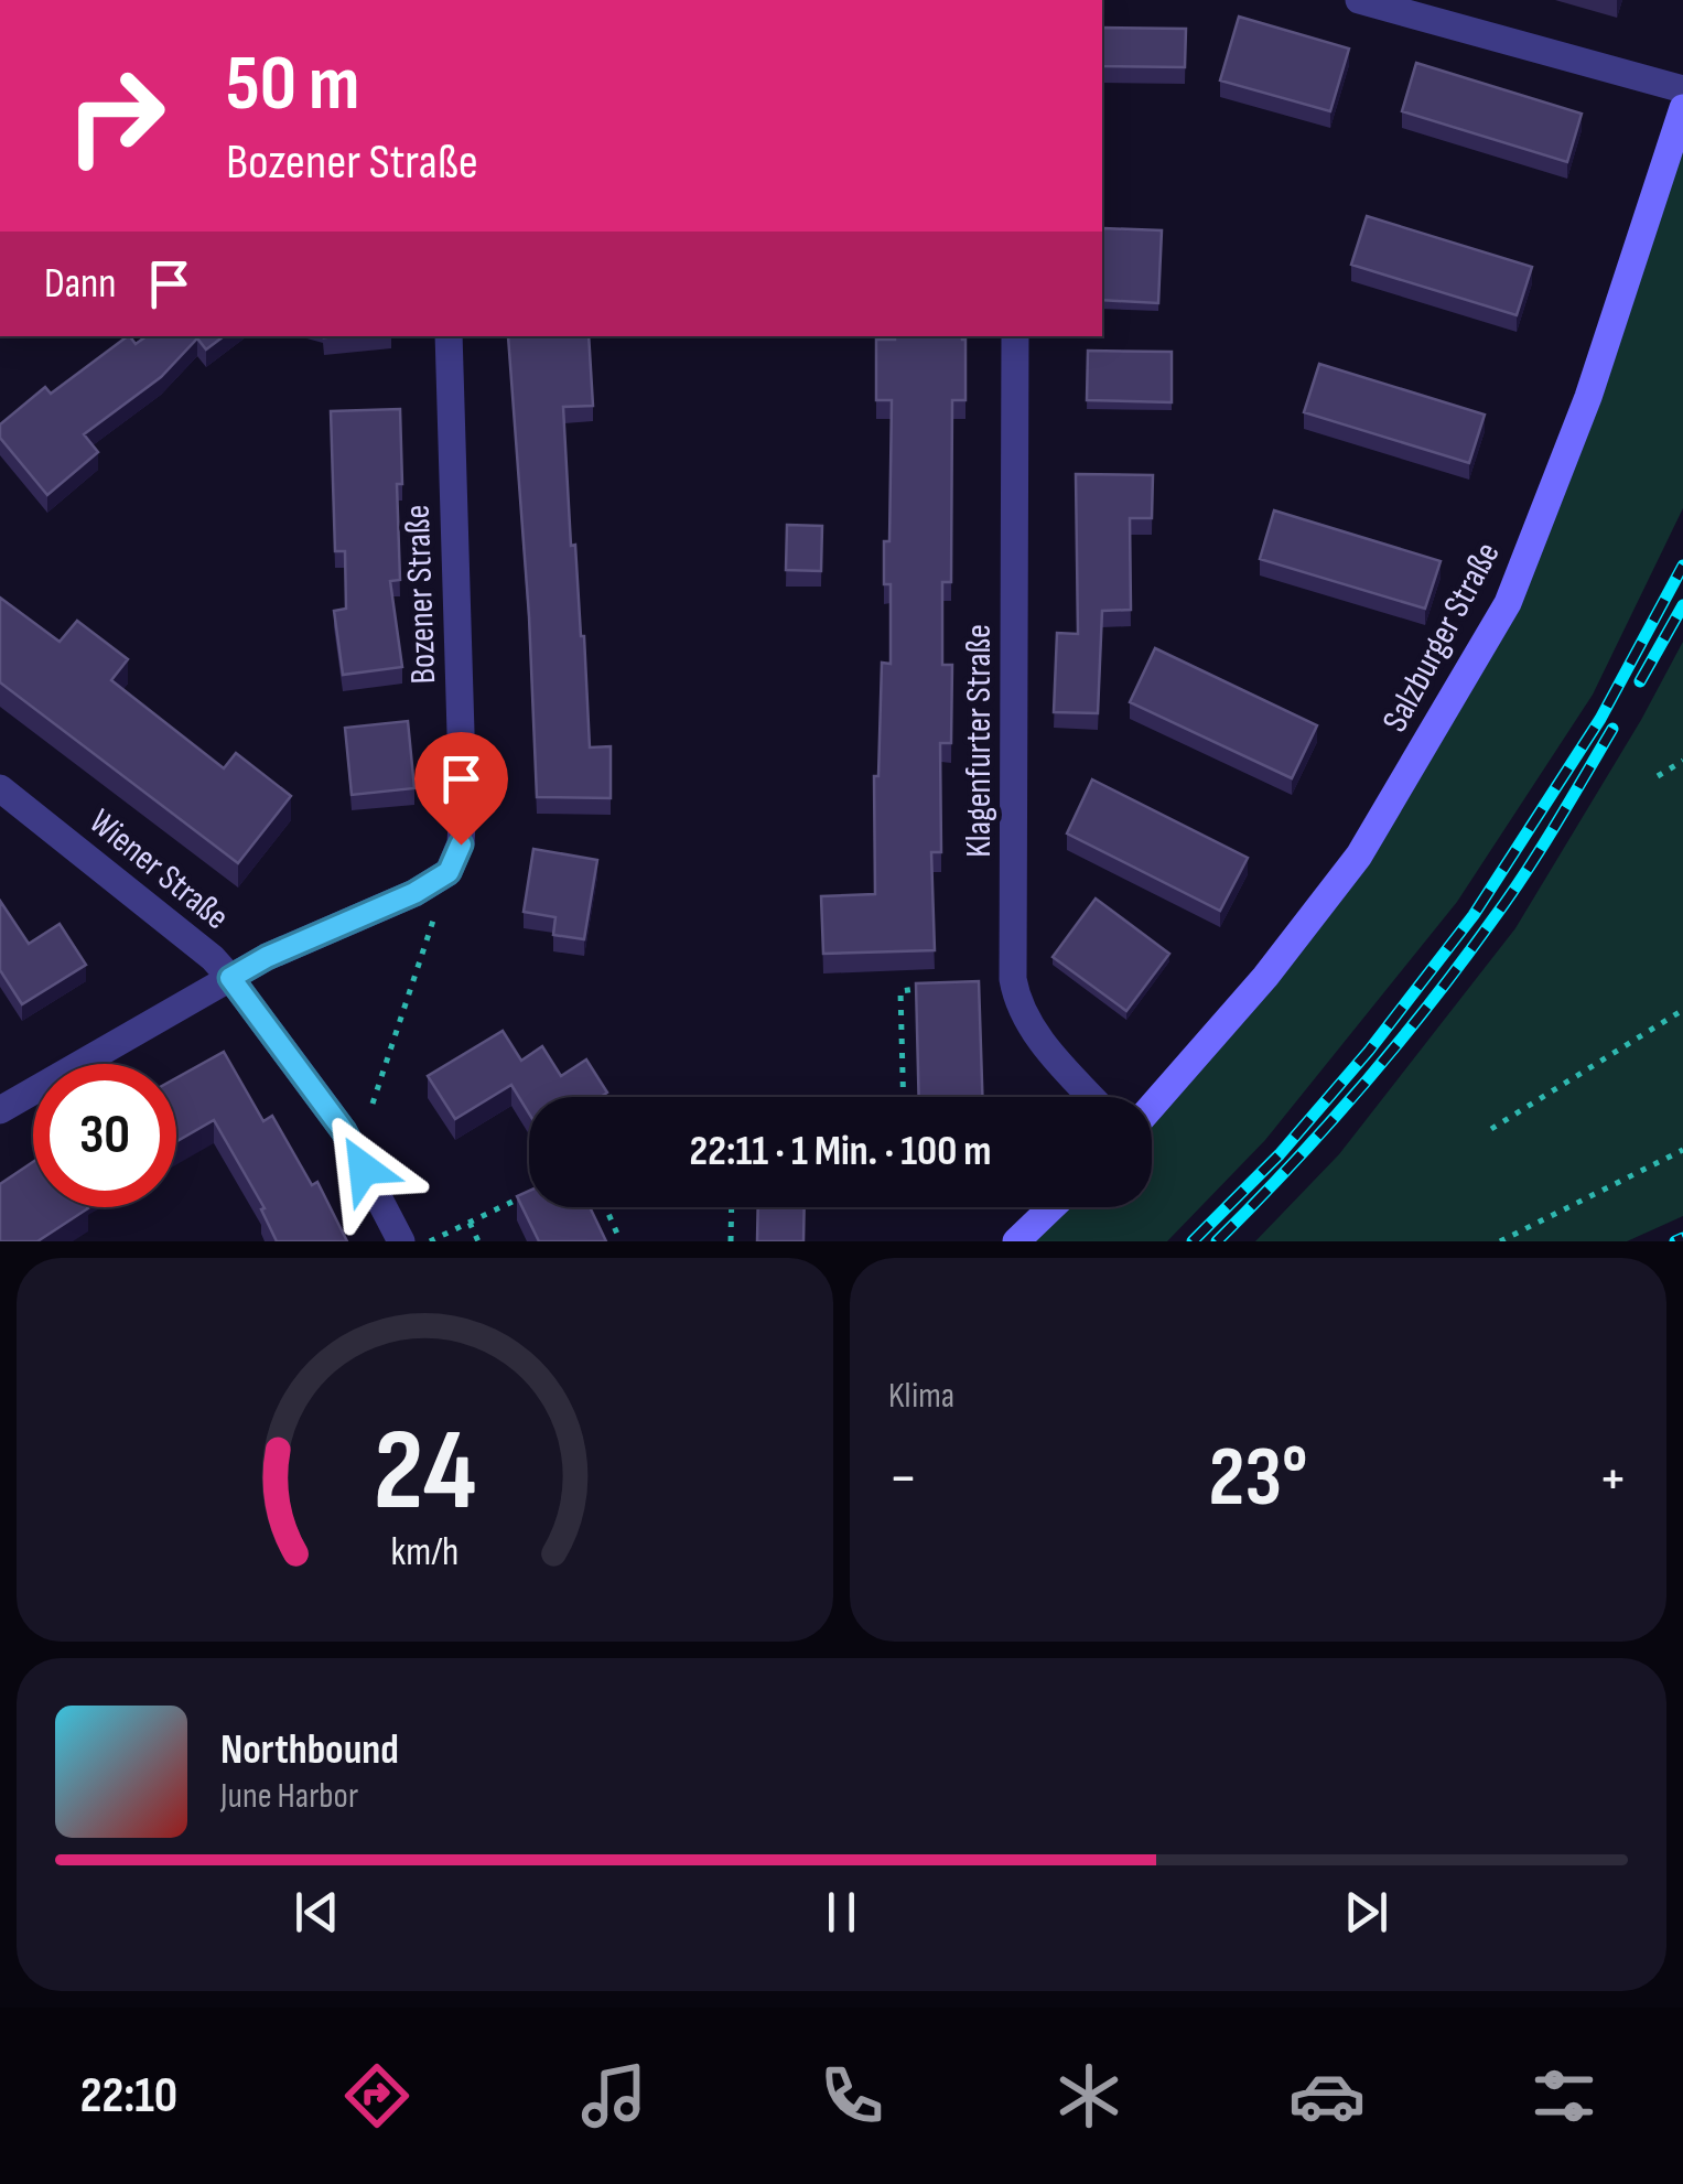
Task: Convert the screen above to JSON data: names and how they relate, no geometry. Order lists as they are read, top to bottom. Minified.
{"streets":{"street":["Bozener Straße","Salzburger Straße","Klagenfurter Straße","Wiener Straße"]},"page":{"turn":["50 m","Bozener Straße"],"then":"Dann","limit":"30","trip":"22:11 · 1 Min. · 100 m","tile":"Klima","heat":["−","23°","+"],"song":["Northbound","June Harbor"],"tabs":"22:10","gauge":["24","km/h"]}}
